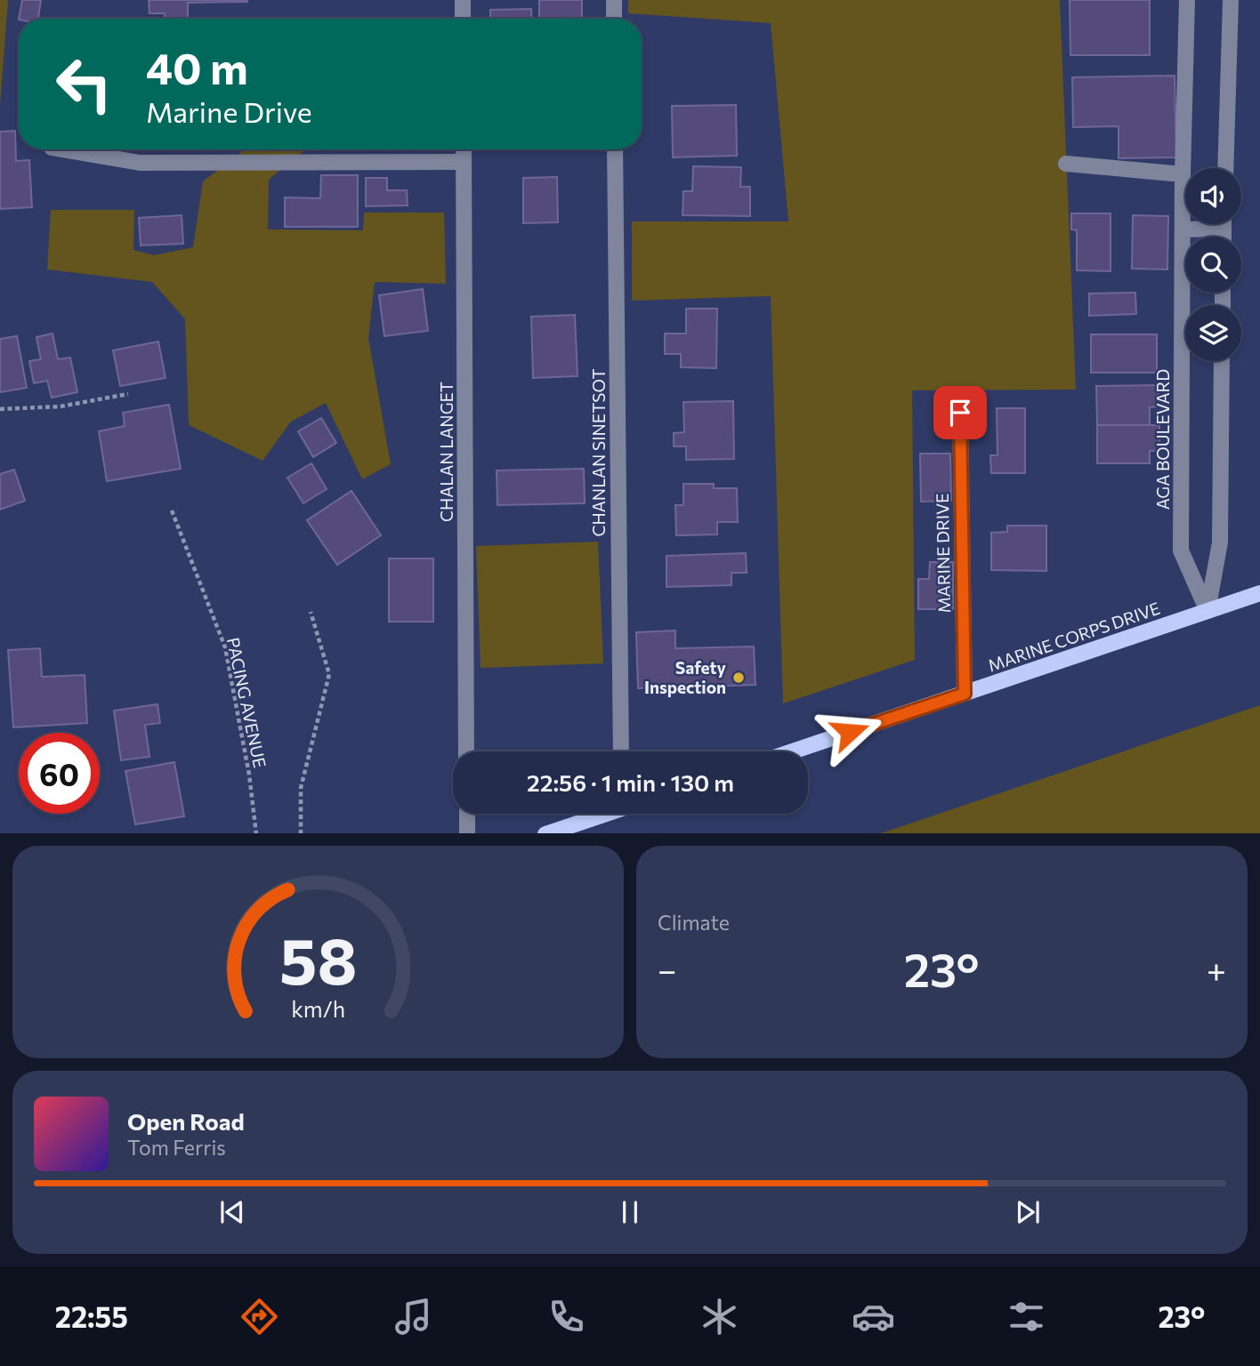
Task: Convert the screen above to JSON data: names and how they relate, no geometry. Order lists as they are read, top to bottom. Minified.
{"streets":{"main road":["MARINE CORPS DRIVE"],"street":["AGA BOULEVARD","CHALAN LANGET","CHANLAN SINETSOT","MARINE DRIVE"],"path":["PACING AVENUE"]},"crossings":[["AGA BOULEVARD","MARINE CORPS DRIVE"],["MARINE DRIVE","MARINE CORPS DRIVE"]],"places":["Safety Inspection"],"page":{"turn":["40 m","Marine Drive"],"limit":"60","trip":"22:56 · 1 min · 130 m","tile":"Climate","heat":["−","23°","+"],"song":["Open Road","Tom Ferris"],"tabs":["22:55","23°"],"gauge":["58","km/h"]}}
